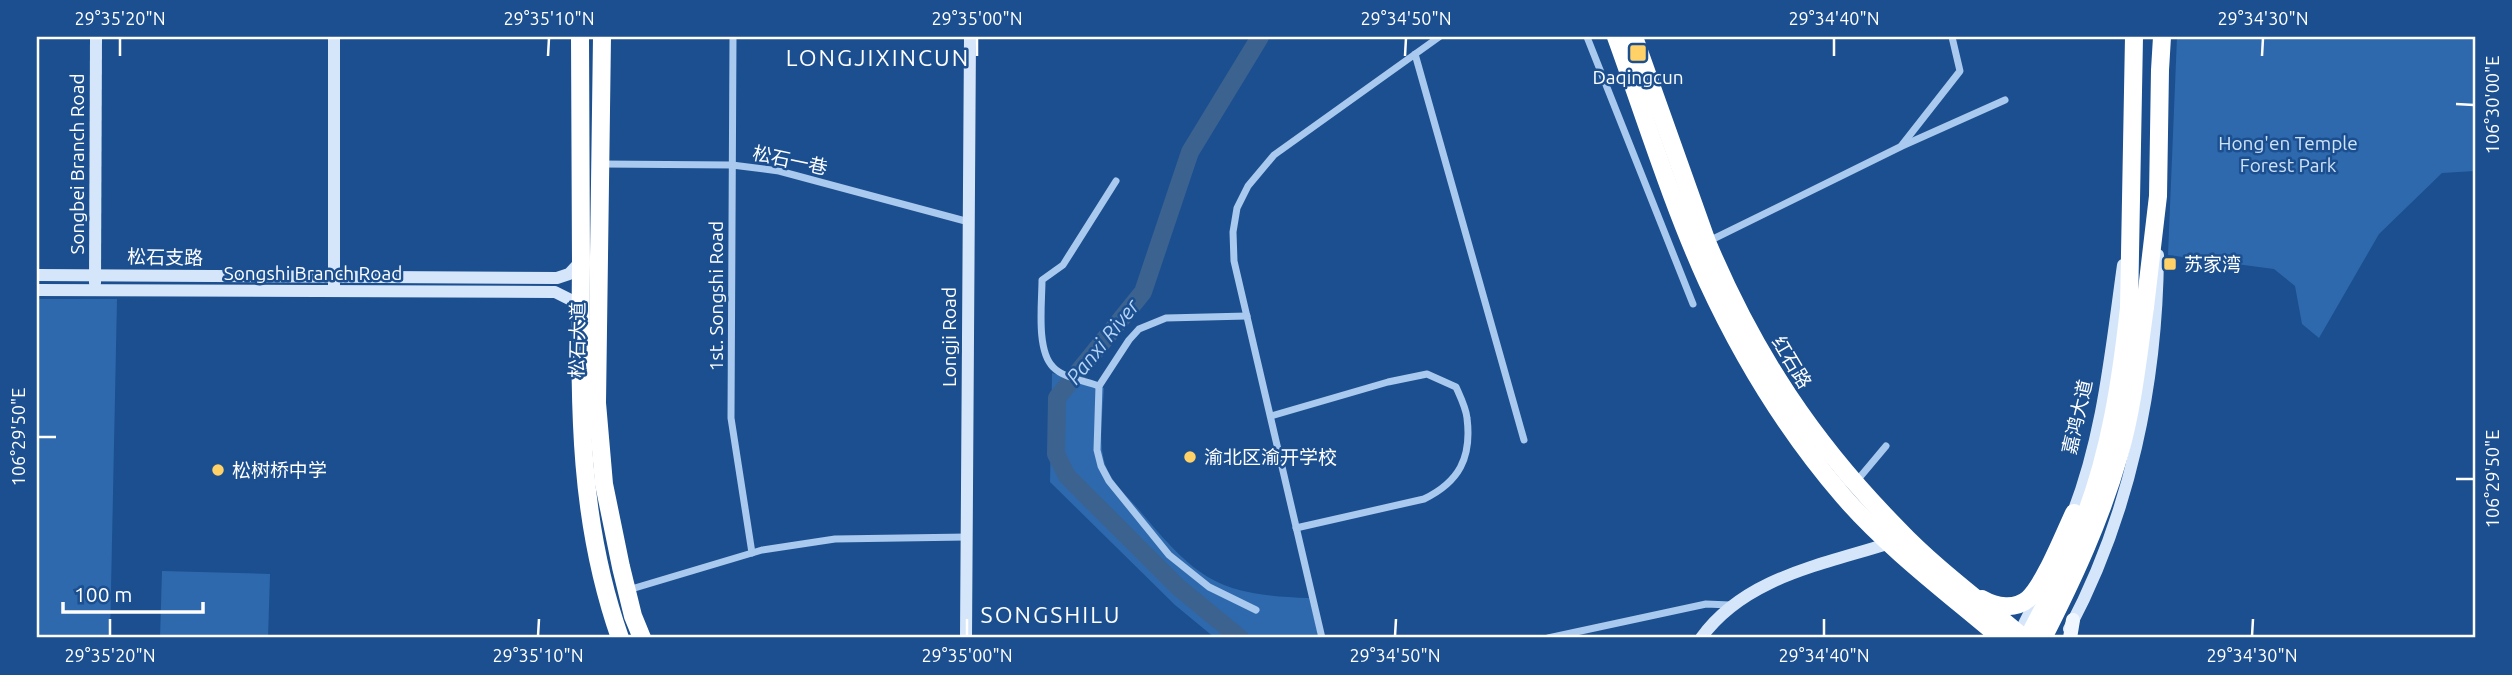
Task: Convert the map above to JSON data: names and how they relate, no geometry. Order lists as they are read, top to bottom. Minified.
{"streets":{"highway":["松石大道","红石路","嘉鸿大道"],"street":["松石一巷","Songbei Branch Road","松石支路","Songshi Branch Road","1st. Songshi Road","Longji Road"]},"crossings":[["松石一巷","1st. Songshi Road"],["松石一巷","Longji Road"],["松石一巷","松石大道"],["Songbei Branch Road","松石支路"],["Songbei Branch Road","Songshi Branch Road"],["松石支路","松石大道"],["Songshi Branch Road","松石大道"],["红石路","嘉鸿大道"]],"districts":["LONGJIXINCUN","SONGSHILU"],"water":["Panxi River"],"parks":["Hong'en Temple Forest Park"],"places":{"transit":["Daqingcun","苏家湾"],"other":["渝北区渝开学校","松树桥中学"]},"scale_bar":"100 m","coordinates":["29°35'20\"N","29°35'10\"N","29°35'00\"N","29°34'50\"N","29°34'40\"N","29°34'30\"N","106°30'00\"E","106°29'50\"E"]}
